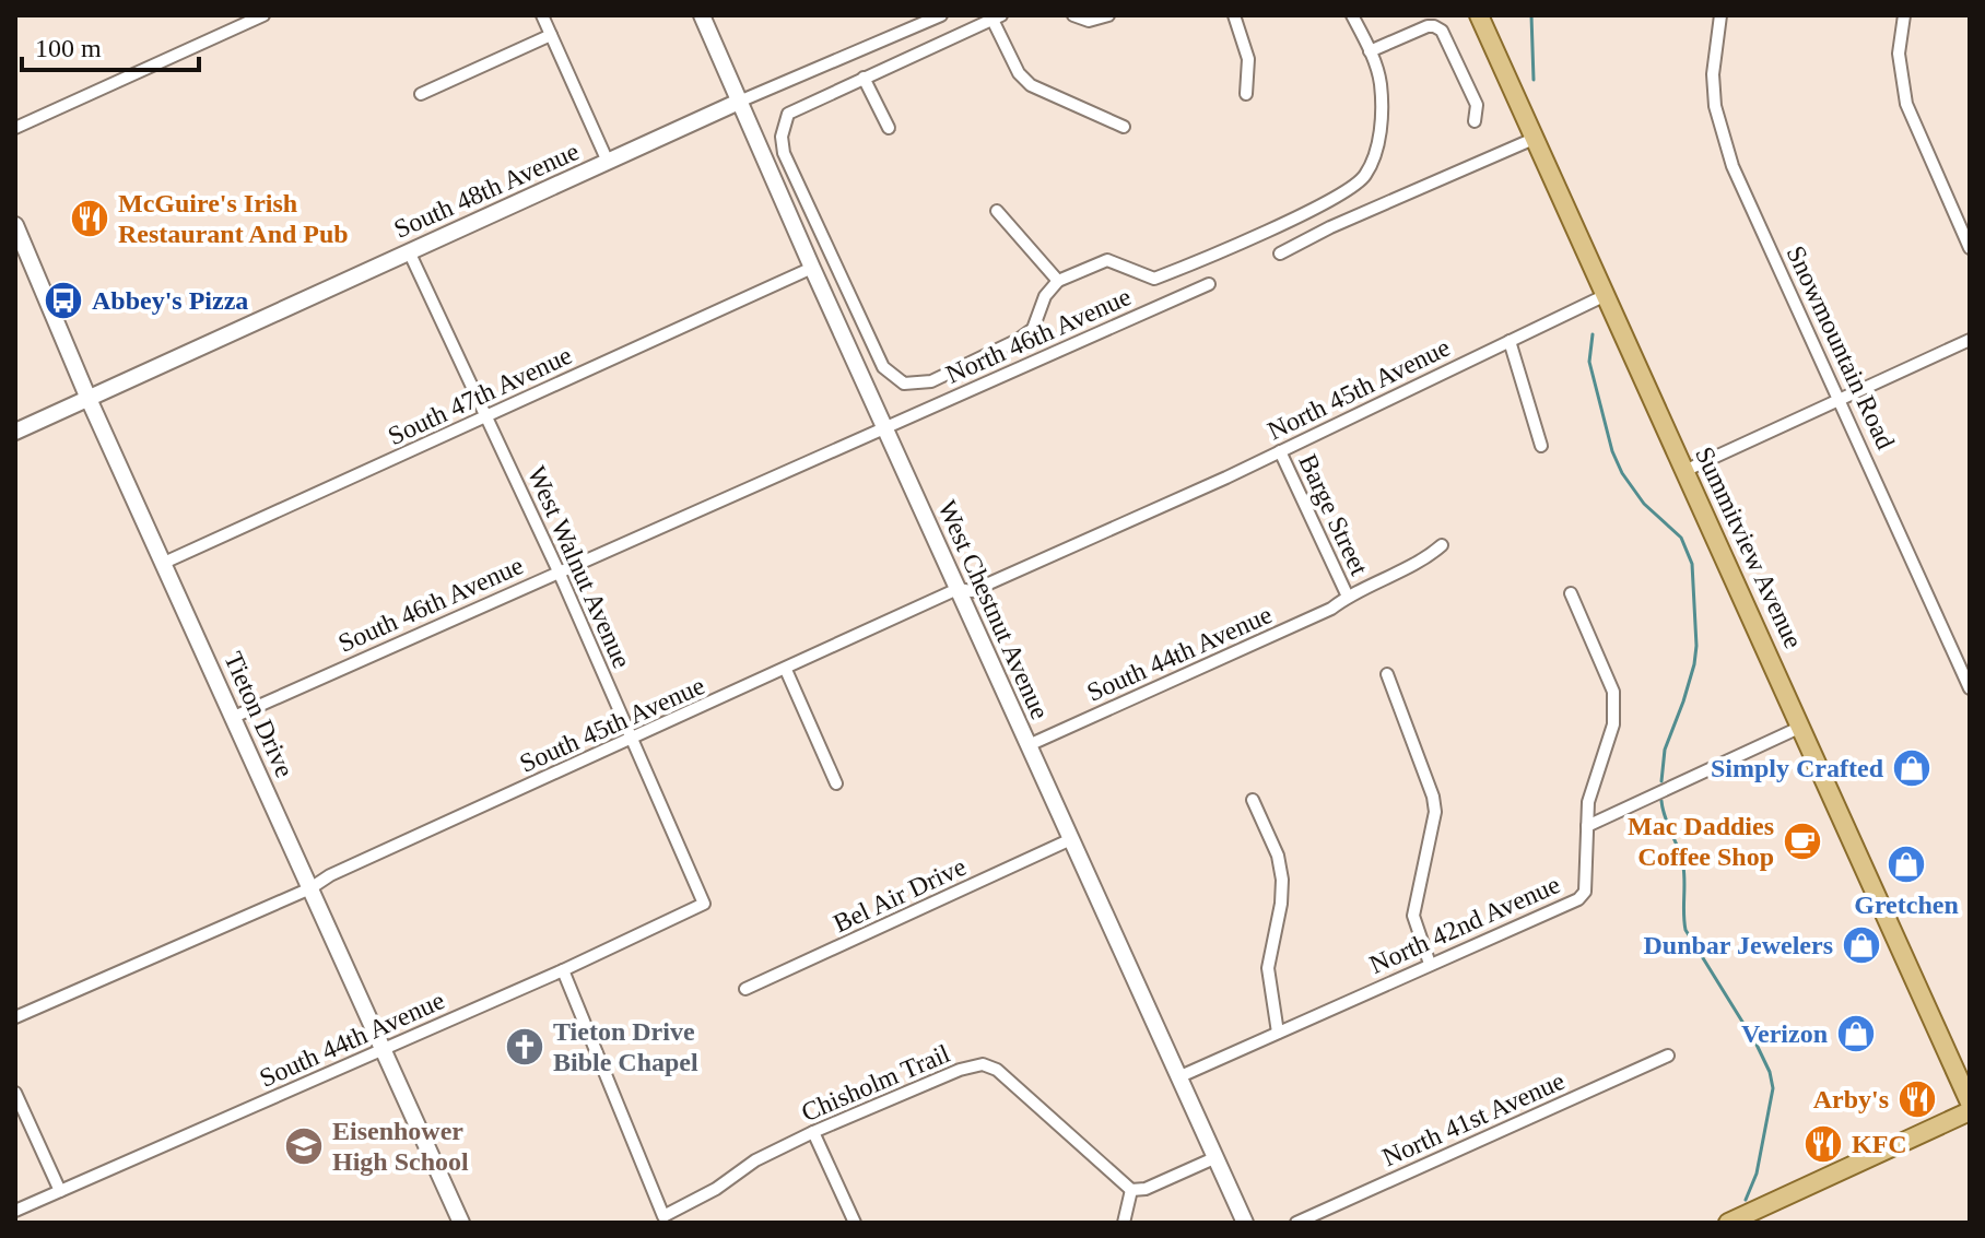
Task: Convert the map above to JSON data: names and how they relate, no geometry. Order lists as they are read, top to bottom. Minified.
{"streets":{"main road":["Summitview Avenue"],"street":["South 48th Avenue","North 46th Avenue","Snowmountain Road","North 45th Avenue","South 47th Avenue","Barge Street","West Walnut Avenue","South 46th Avenue","West Chestnut Avenue","South 44th Avenue","Tieton Drive","South 45th Avenue","Bel Air Drive","North 42nd Avenue","Chisholm Trail","North 41st Avenue"]},"crossings":[["South 48th Avenue","West Walnut Avenue"],["South 48th Avenue","West Chestnut Avenue"],["South 48th Avenue","Tieton Drive"],["North 46th Avenue","South 46th Avenue"],["North 46th Avenue","West Chestnut Avenue"],["North 45th Avenue","Barge Street"],["North 45th Avenue","Summitview Avenue"],["North 45th Avenue","South 45th Avenue"],["South 47th Avenue","West Walnut Avenue"],["South 47th Avenue","West Chestnut Avenue"],["South 47th Avenue","Tieton Drive"],["Barge Street","South 44th Avenue"],["West Walnut Avenue","South 46th Avenue"],["West Walnut Avenue","South 44th Avenue"],["West Walnut Avenue","South 45th Avenue"],["South 46th Avenue","West Chestnut Avenue"],["South 46th Avenue","Tieton Drive"],["West Chestnut Avenue","South 44th Avenue"],["West Chestnut Avenue","South 45th Avenue"],["West Chestnut Avenue","Bel Air Drive"],["West Chestnut Avenue","North 42nd Avenue"],["South 44th Avenue","Tieton Drive"],["South 44th Avenue","Chisholm Trail"],["Tieton Drive","South 45th Avenue"]],"places":{"restaurant":["McGuire's Irish Restaurant And Pub","Arby's","KFC"],"bus stop":["Abbey's Pizza"],"shop":["Simply Crafted","Gretchen","Dunbar Jewelers","Verizon"],"cafe":["Mac Daddies Coffee Shop"],"church":["Tieton Drive Bible Chapel"],"school or university":["Eisenhower High School"]},"scale_bar":"100 m"}
